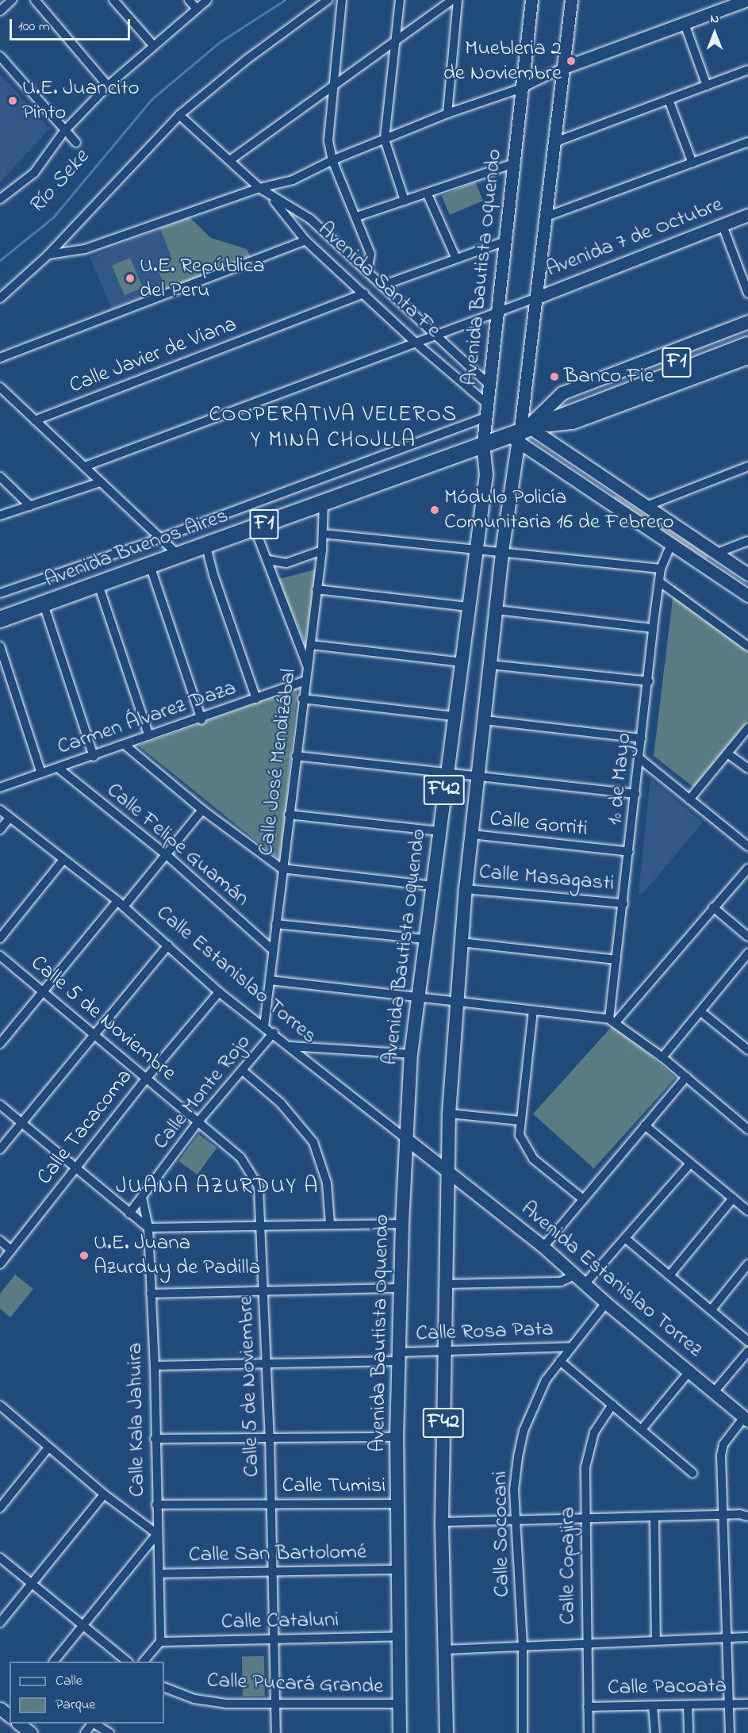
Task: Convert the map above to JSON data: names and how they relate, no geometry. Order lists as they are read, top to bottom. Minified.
{"streets":{"highway":["F1","Avenida Buenos Aires"],"main road":["Avenida 7 de Octubre","Avenida Bautista Oquendo","F42","Calle Estanislao Torres","Avenida Estanislao Torrez"],"street":["Avenida Santa Fe","Calle Javier de Viana","Carmen Álvarez Daza","Calle José Mendizábal","1º de Mayo","Calle Gorriti","Calle Felipe Guamán","Calle Masagasti","Calle 5 de Noviembre","Calle Monte Rojo","Calle Tacacoma","Calle Rosa Pata","Calle Kala Jahuira","Calle Tumisi","Calle Sococani","Calle San Bartolomé","Calle Copajira","Calle Cataluni","Calle Pucará Grande","Calle Pacoata"]},"crossings":[["Avenida 7 de Octubre","F42"],["Avenida Bautista Oquendo","Avenida Santa Fe"],["Avenida Bautista Oquendo","Avenida Buenos Aires"],["Avenida Bautista Oquendo","Calle Estanislao Torres"],["Avenida Bautista Oquendo","Calle Rosa Pata"],["Avenida Bautista Oquendo","Calle Tumisi"],["Avenida Bautista Oquendo","Calle San Bartolomé"],["Avenida Bautista Oquendo","Calle Cataluni"],["Avenida Bautista Oquendo","Calle Pucará Grande"],["Avenida Santa Fe","Calle Javier de Viana"],["Avenida Buenos Aires","Calle José Mendizábal"],["Avenida Buenos Aires","F42"],["Carmen Álvarez Daza","Calle José Mendizábal"],["Carmen Álvarez Daza","Calle Felipe Guamán"],["Calle José Mendizábal","Calle Felipe Guamán"],["Calle José Mendizábal","Calle Estanislao Torres"],["1º de Mayo","Calle Gorriti"],["1º de Mayo","Calle Masagasti"],["F42","Calle Gorriti"],["F42","Calle Masagasti"],["F42","Calle Estanislao Torres"],["F42","Avenida Estanislao Torrez"],["F42","Calle Rosa Pata"],["Calle Estanislao Torres","Calle Monte Rojo"],["Calle Estanislao Torres","Calle Tacacoma"],["Calle Estanislao Torres","Avenida Estanislao Torrez"],["Calle 5 de Noviembre","Calle Monte Rojo"],["Calle 5 de Noviembre","Calle Tacacoma"],["Calle 5 de Noviembre","Calle Rosa Pata"],["Calle 5 de Noviembre","Calle Tumisi"],["Calle 5 de Noviembre","Calle San Bartolomé"],["Calle 5 de Noviembre","Calle Cataluni"],["Calle 5 de Noviembre","Calle Pucará Grande"],["Calle Monte Rojo","Calle Kala Jahuira"],["Avenida Estanislao Torrez","Calle Sococani"],["Calle Rosa Pata","Calle Kala Jahuira"],["Calle Rosa Pata","Calle Sococani"],["Calle Kala Jahuira","Calle Tumisi"],["Calle Kala Jahuira","Calle San Bartolomé"],["Calle Kala Jahuira","Calle Cataluni"],["Calle Copajira","Calle Pacoata"]],"districts":["COOPERATIVA VELEROS Y MINA CHOJLLA","JUANA AZURDUY A"],"water":["Río Seke"],"places":["Muebleria 2 de Noviembre","U.E. Juancito Pinto","U.E. República del Peru","Banco Fie","Módulo Policía Comunitaria 16 de Febrero","U.E. Juana Azurduy de Padilla"],"legend":["Calle","Parque"],"scale_bar":"100 m","north":"top"}
